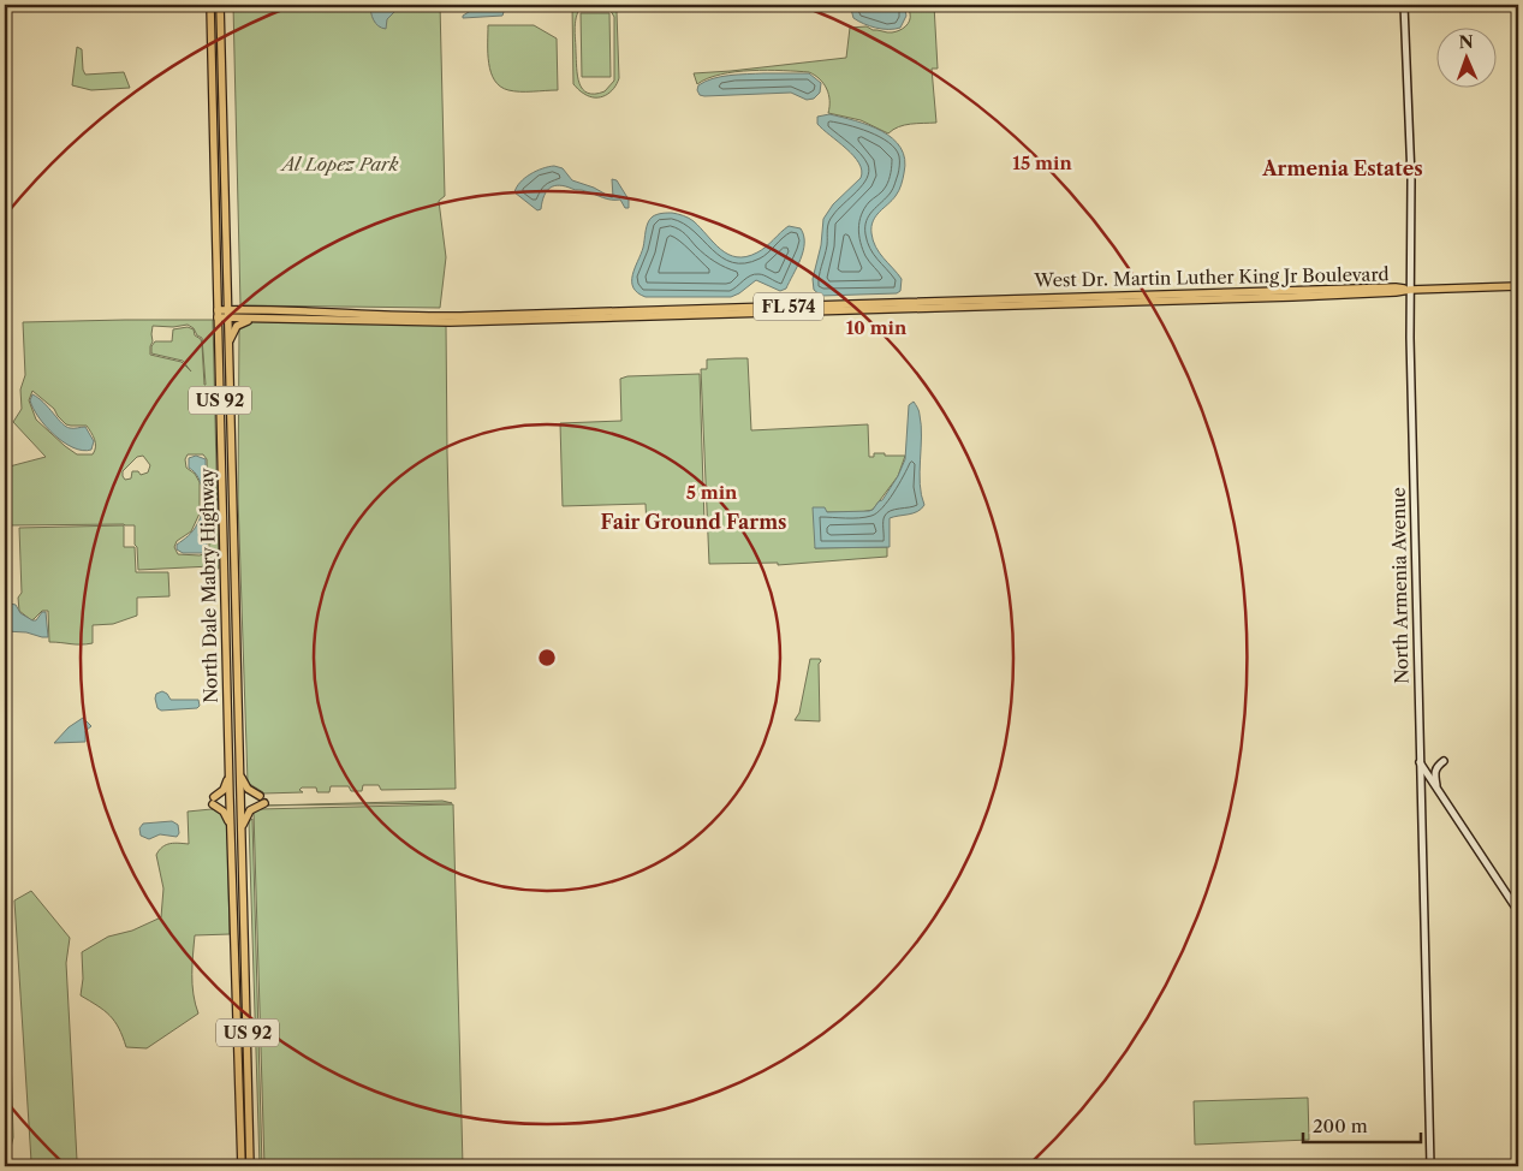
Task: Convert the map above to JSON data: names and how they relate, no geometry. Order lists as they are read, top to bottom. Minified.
{"streets":{"main road":["West Dr. Martin Luther King Jr Boulevard","FL 574","US 92","North Dale Mabry Highway","North Armenia Avenue"]},"crossings":[["West Dr. Martin Luther King Jr Boulevard","FL 574"],["West Dr. Martin Luther King Jr Boulevard","North Armenia Avenue"],["FL 574","North Dale Mabry Highway"],["FL 574","North Armenia Avenue"]],"districts":["Armenia Estates","Fair Ground Farms"],"parks":["Al Lopez Park"],"scale_bar":"200 m","north":"top","rings":["15 min","10 min","5 min"]}
